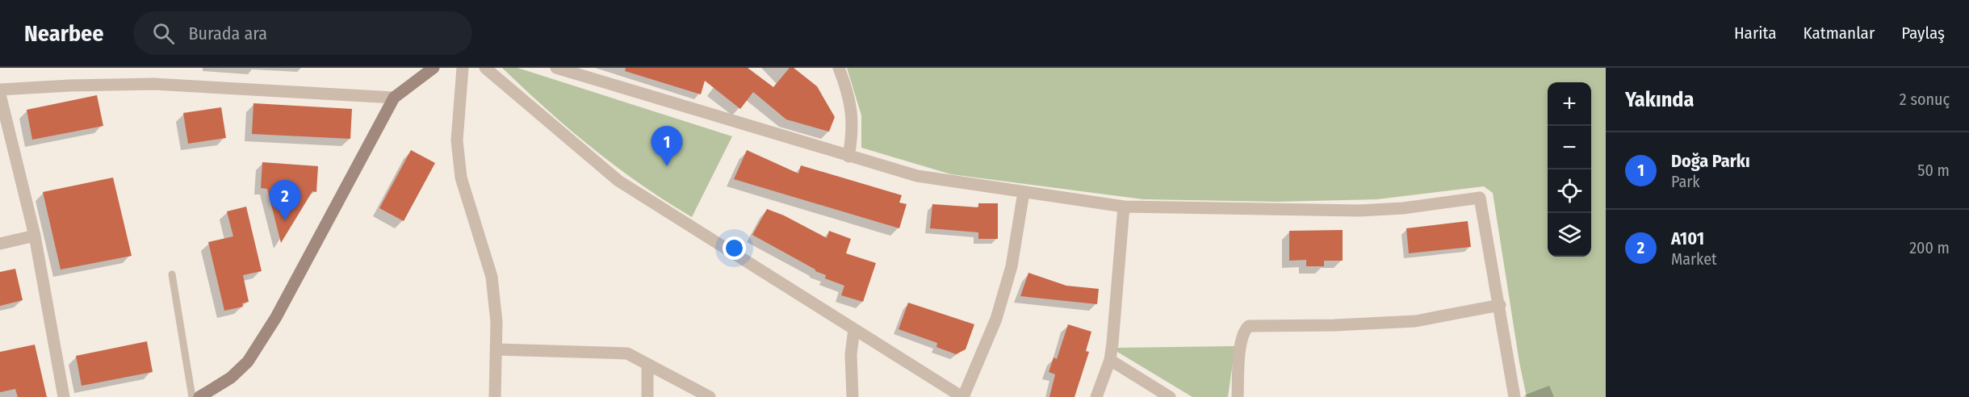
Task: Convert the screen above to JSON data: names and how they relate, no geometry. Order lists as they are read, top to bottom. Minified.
{"page":{"header":"Nearbee","search":"Burada ara","nav":["Harita","Katmanlar","Paylaş"],"heading":["Yakında","2 sonuç"],"map_buttons":["+","−"],"pins":["1","2"],"list":[{"mark":"1","name":"Doğa Parkı","note":"Park","value":"50 m"},{"mark":"2","name":"A101","note":"Market","value":"200 m"}]}}
